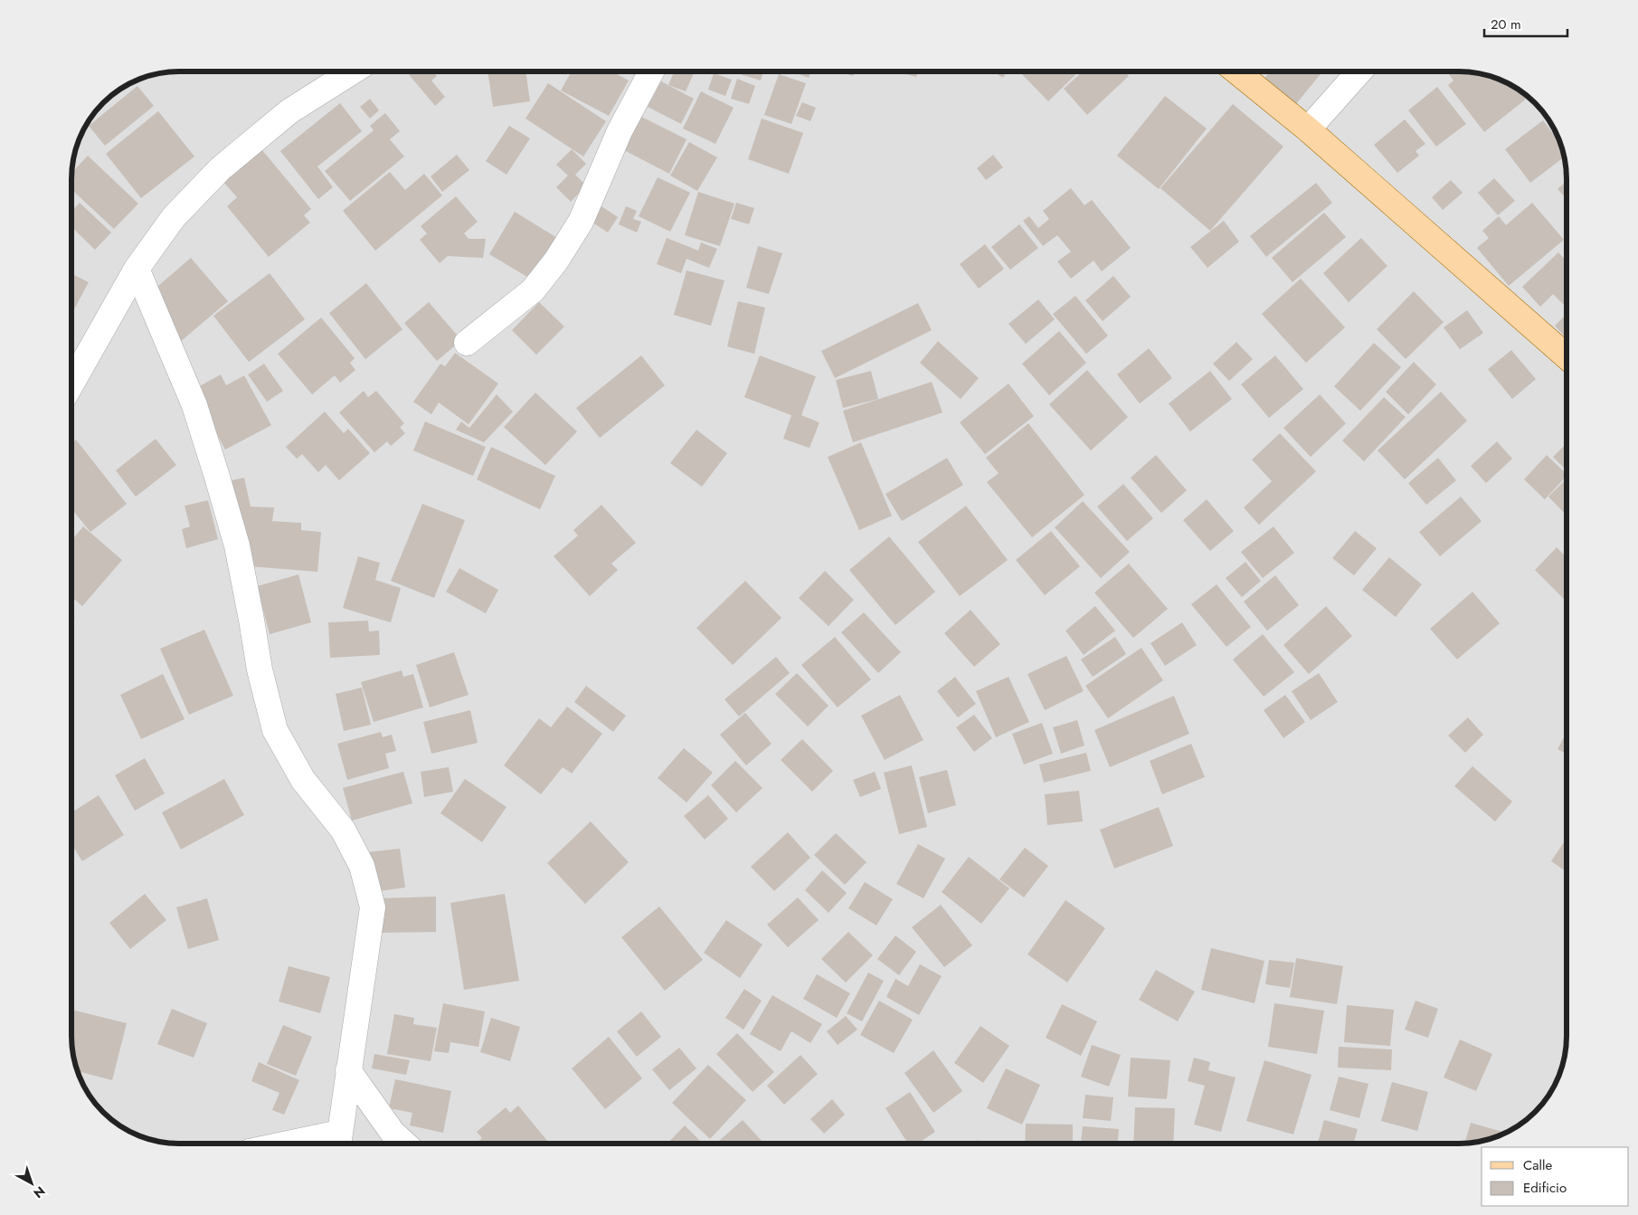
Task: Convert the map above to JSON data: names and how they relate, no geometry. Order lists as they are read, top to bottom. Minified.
{"legend":["Calle","Edificio"],"scale_bar":"20 m","north":"bottom right"}
